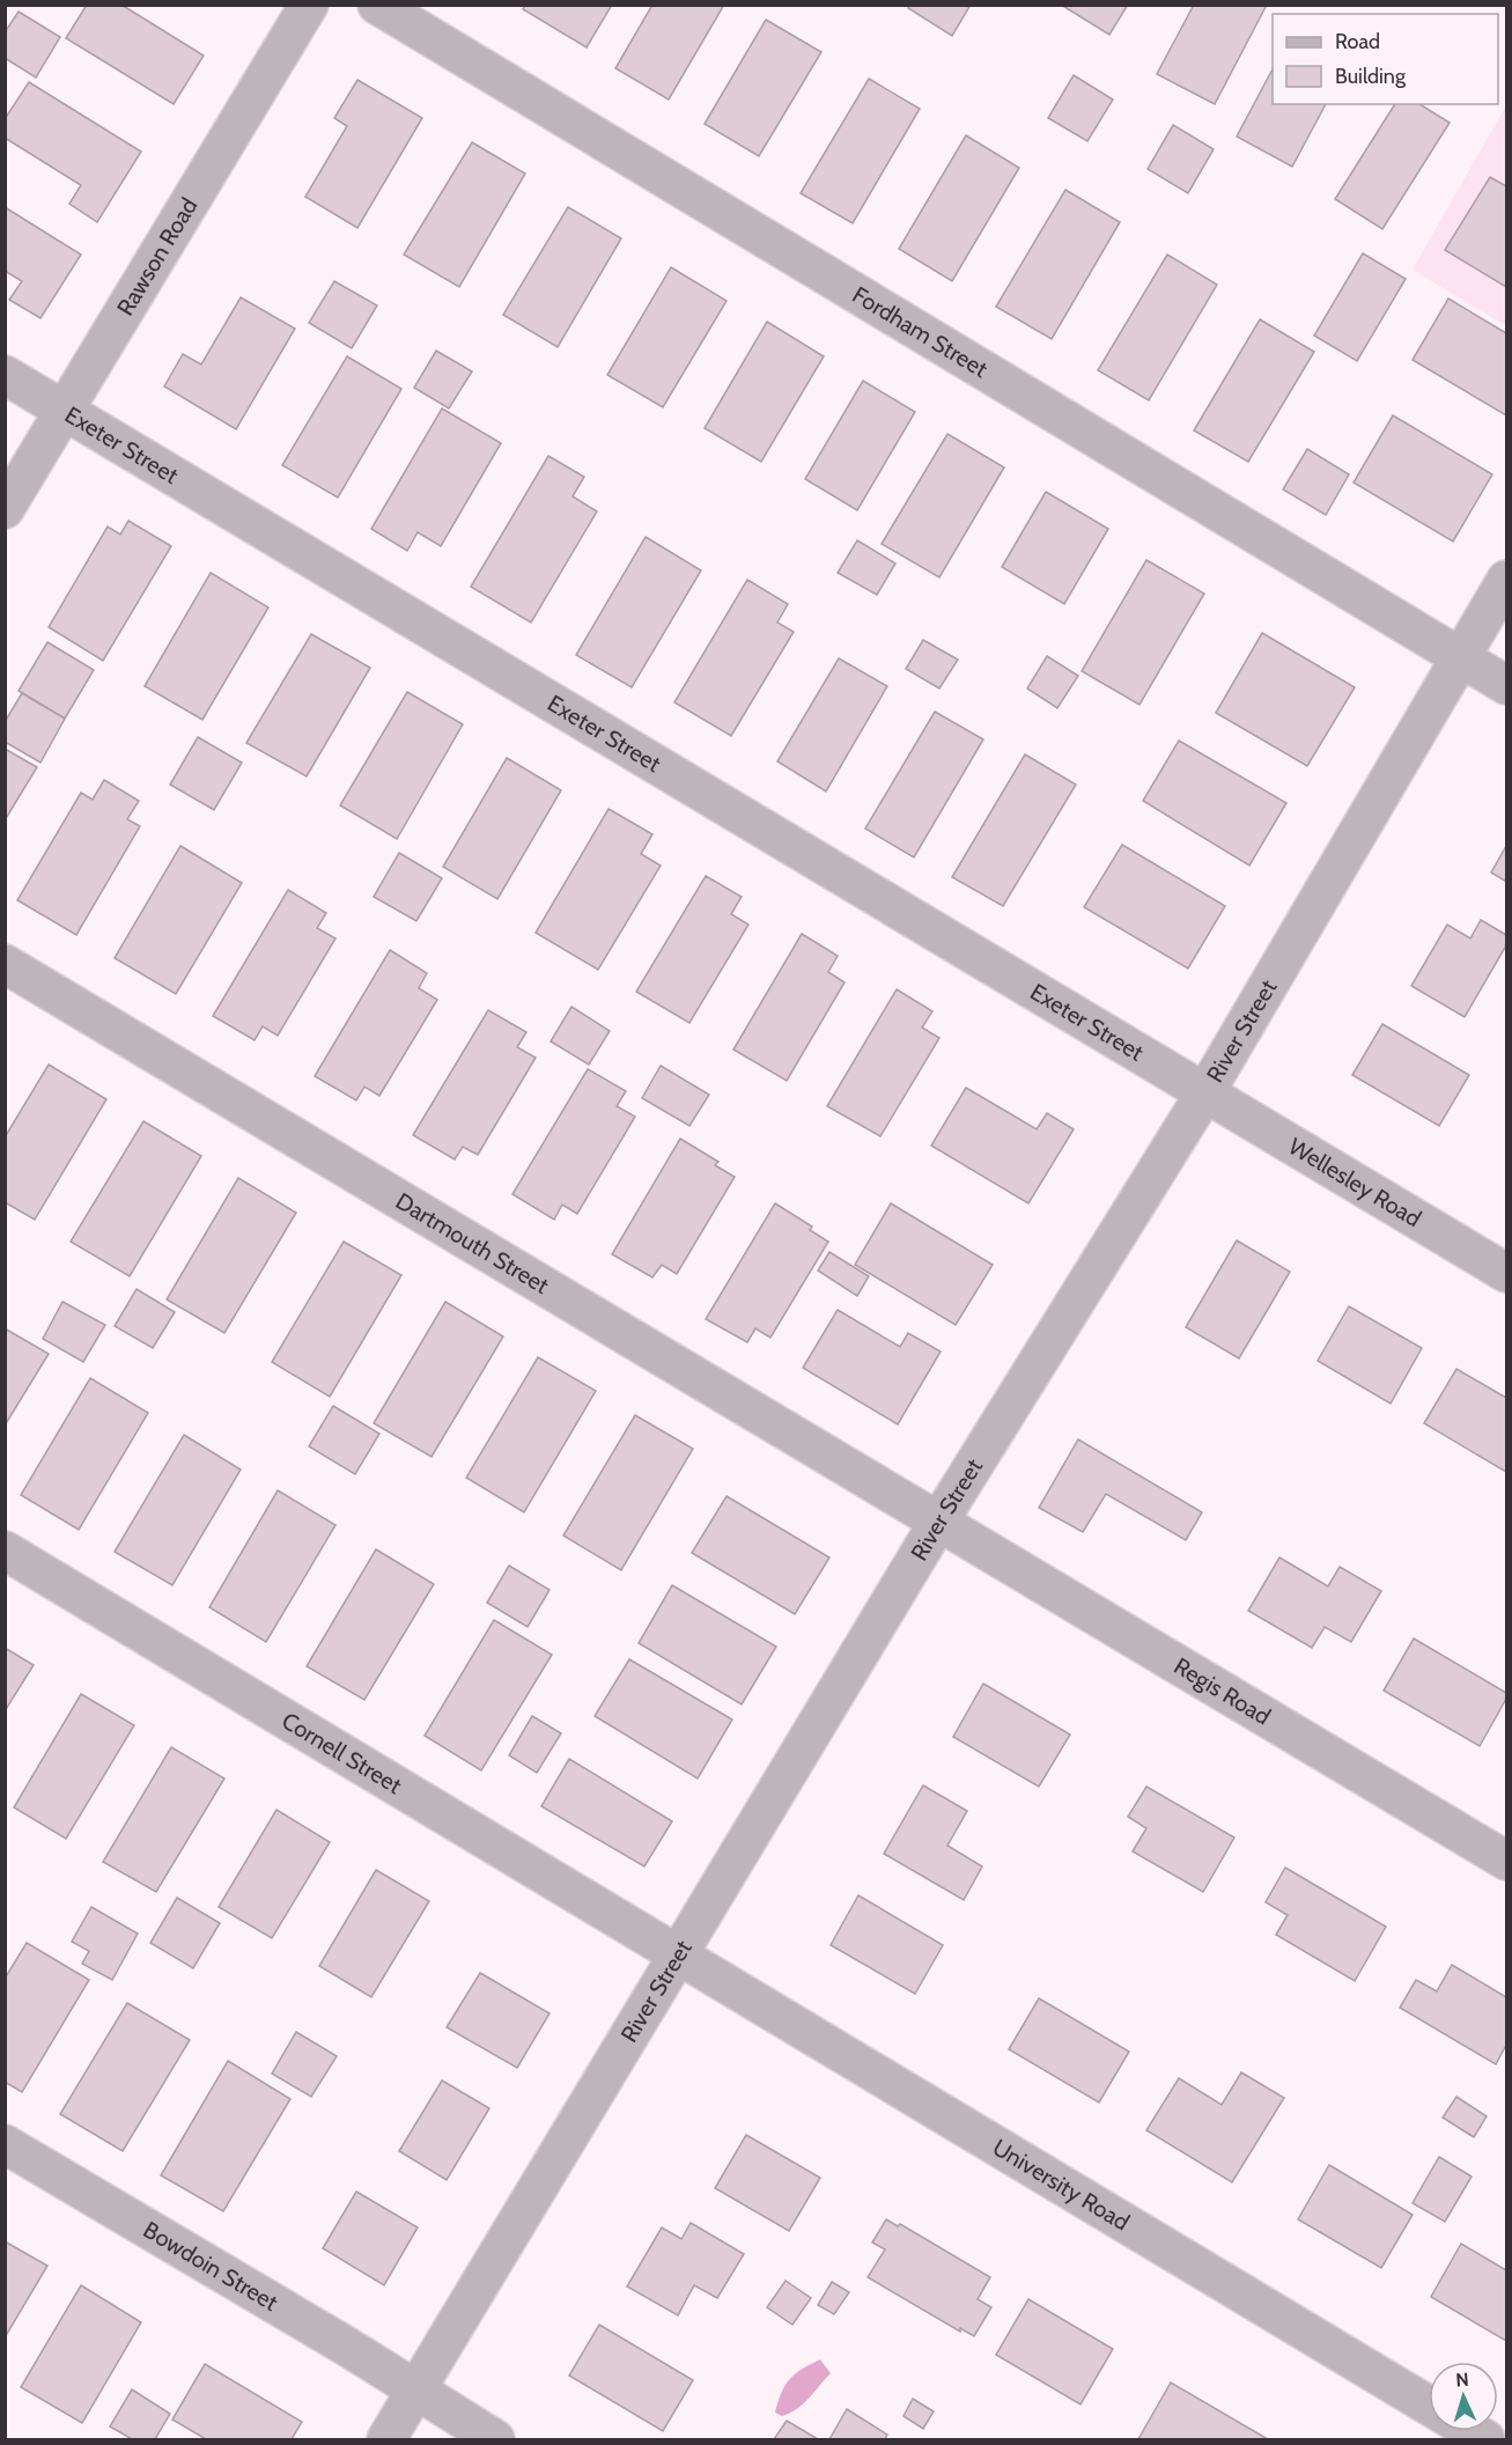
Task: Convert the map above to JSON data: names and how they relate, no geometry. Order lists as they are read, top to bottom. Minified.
{"streets":{"street":["Rawson Road","Fordham Street","Exeter Street","River Street","Wellesley Road","Dartmouth Street","Regis Road","Cornell Street","University Road","Bowdoin Street"]},"crossings":[["Rawson Road","Exeter Street"],["Fordham Street","River Street"],["Exeter Street","River Street"],["Exeter Street","Wellesley Road"],["River Street","Wellesley Road"],["River Street","Dartmouth Street"],["River Street","Regis Road"],["River Street","Cornell Street"],["River Street","University Road"],["River Street","Bowdoin Street"],["Dartmouth Street","Regis Road"],["Cornell Street","University Road"]],"legend":["Road","Building"],"north":"top"}
